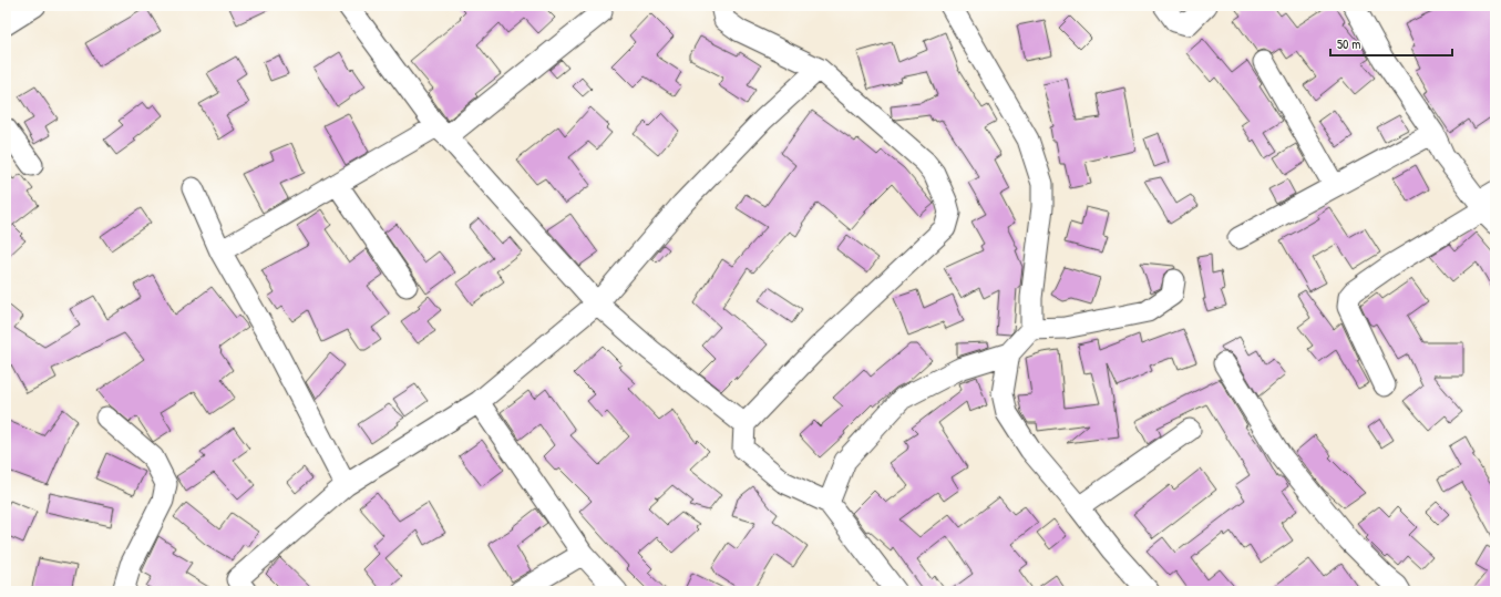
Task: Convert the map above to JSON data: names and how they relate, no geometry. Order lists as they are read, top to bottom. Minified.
{"scale_bar":"50 m"}
